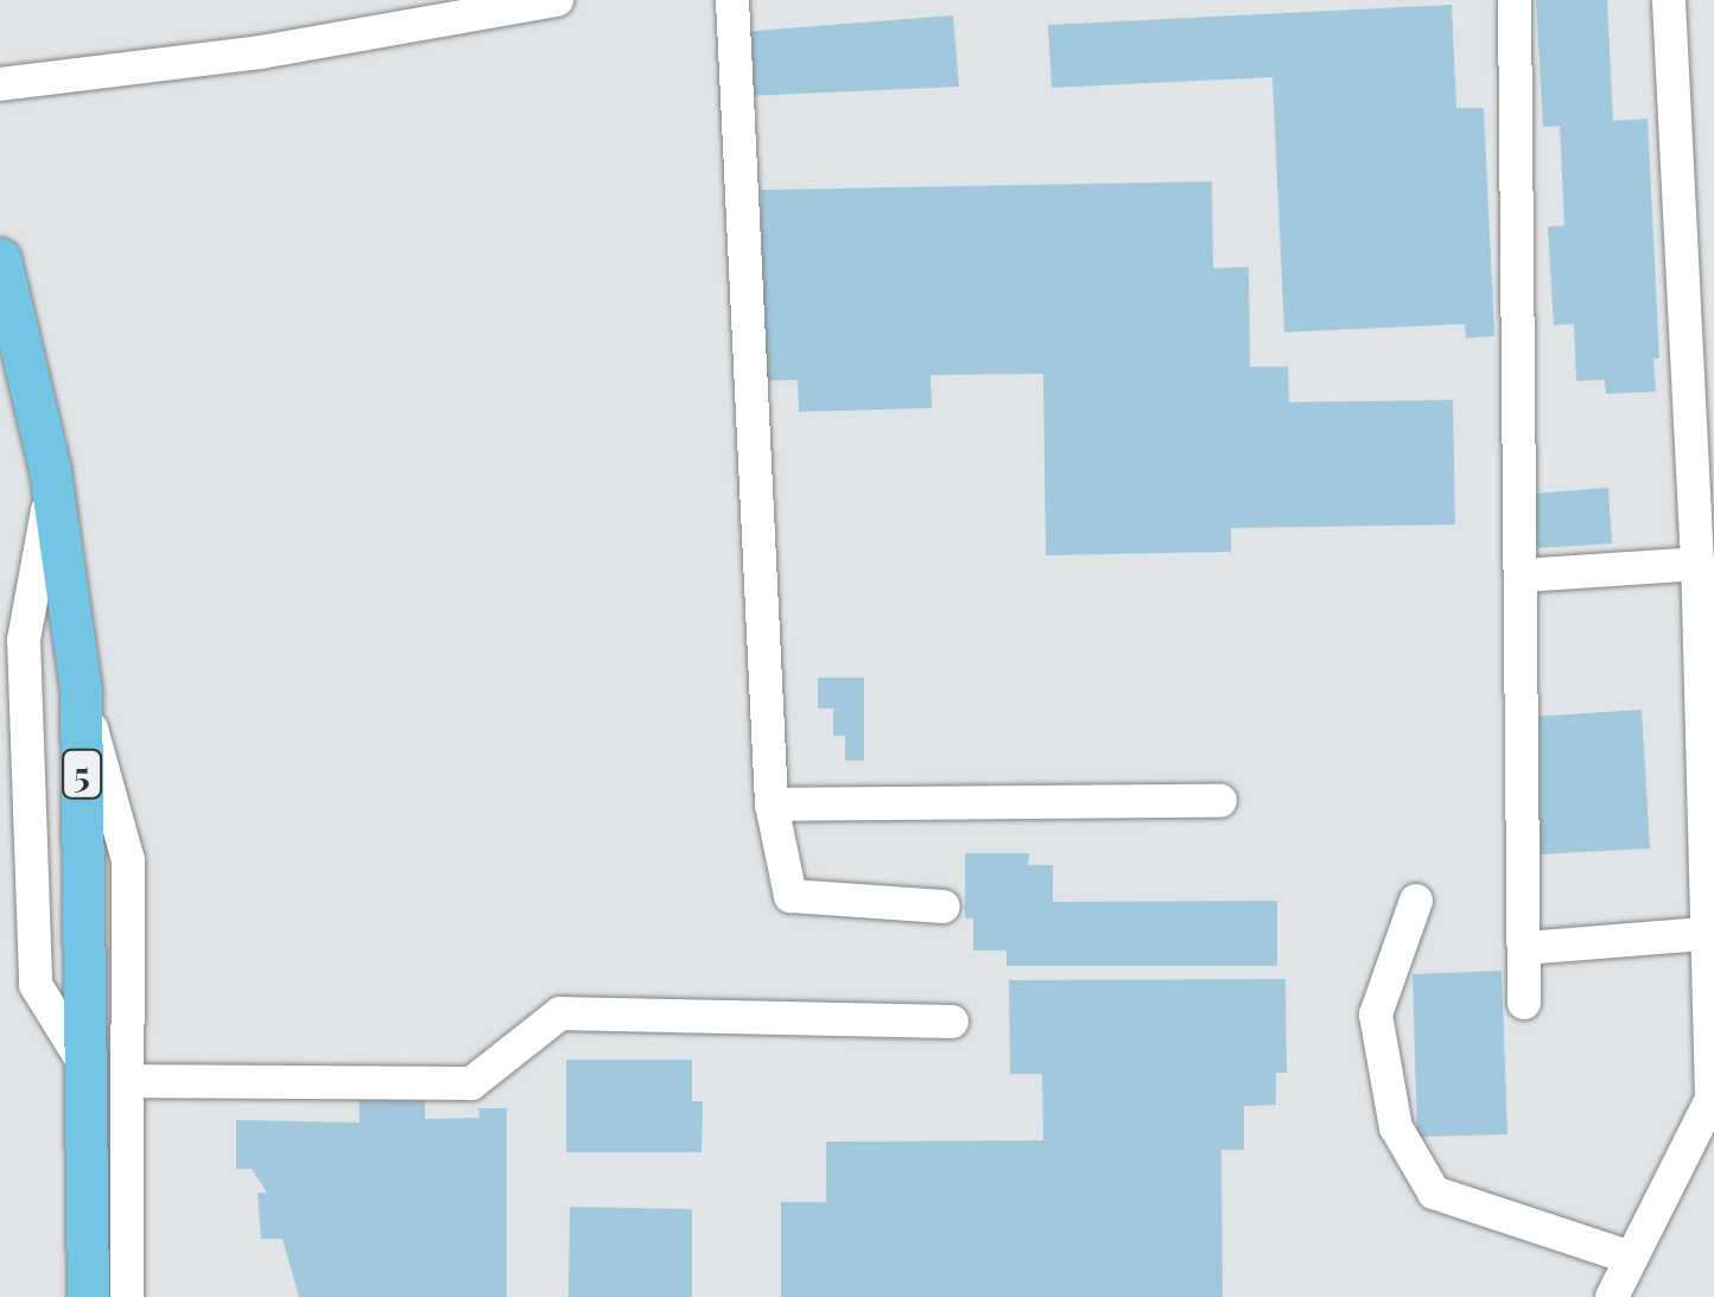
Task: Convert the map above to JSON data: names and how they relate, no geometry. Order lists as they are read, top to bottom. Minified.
{"streets":{"main road":["5"]}}
